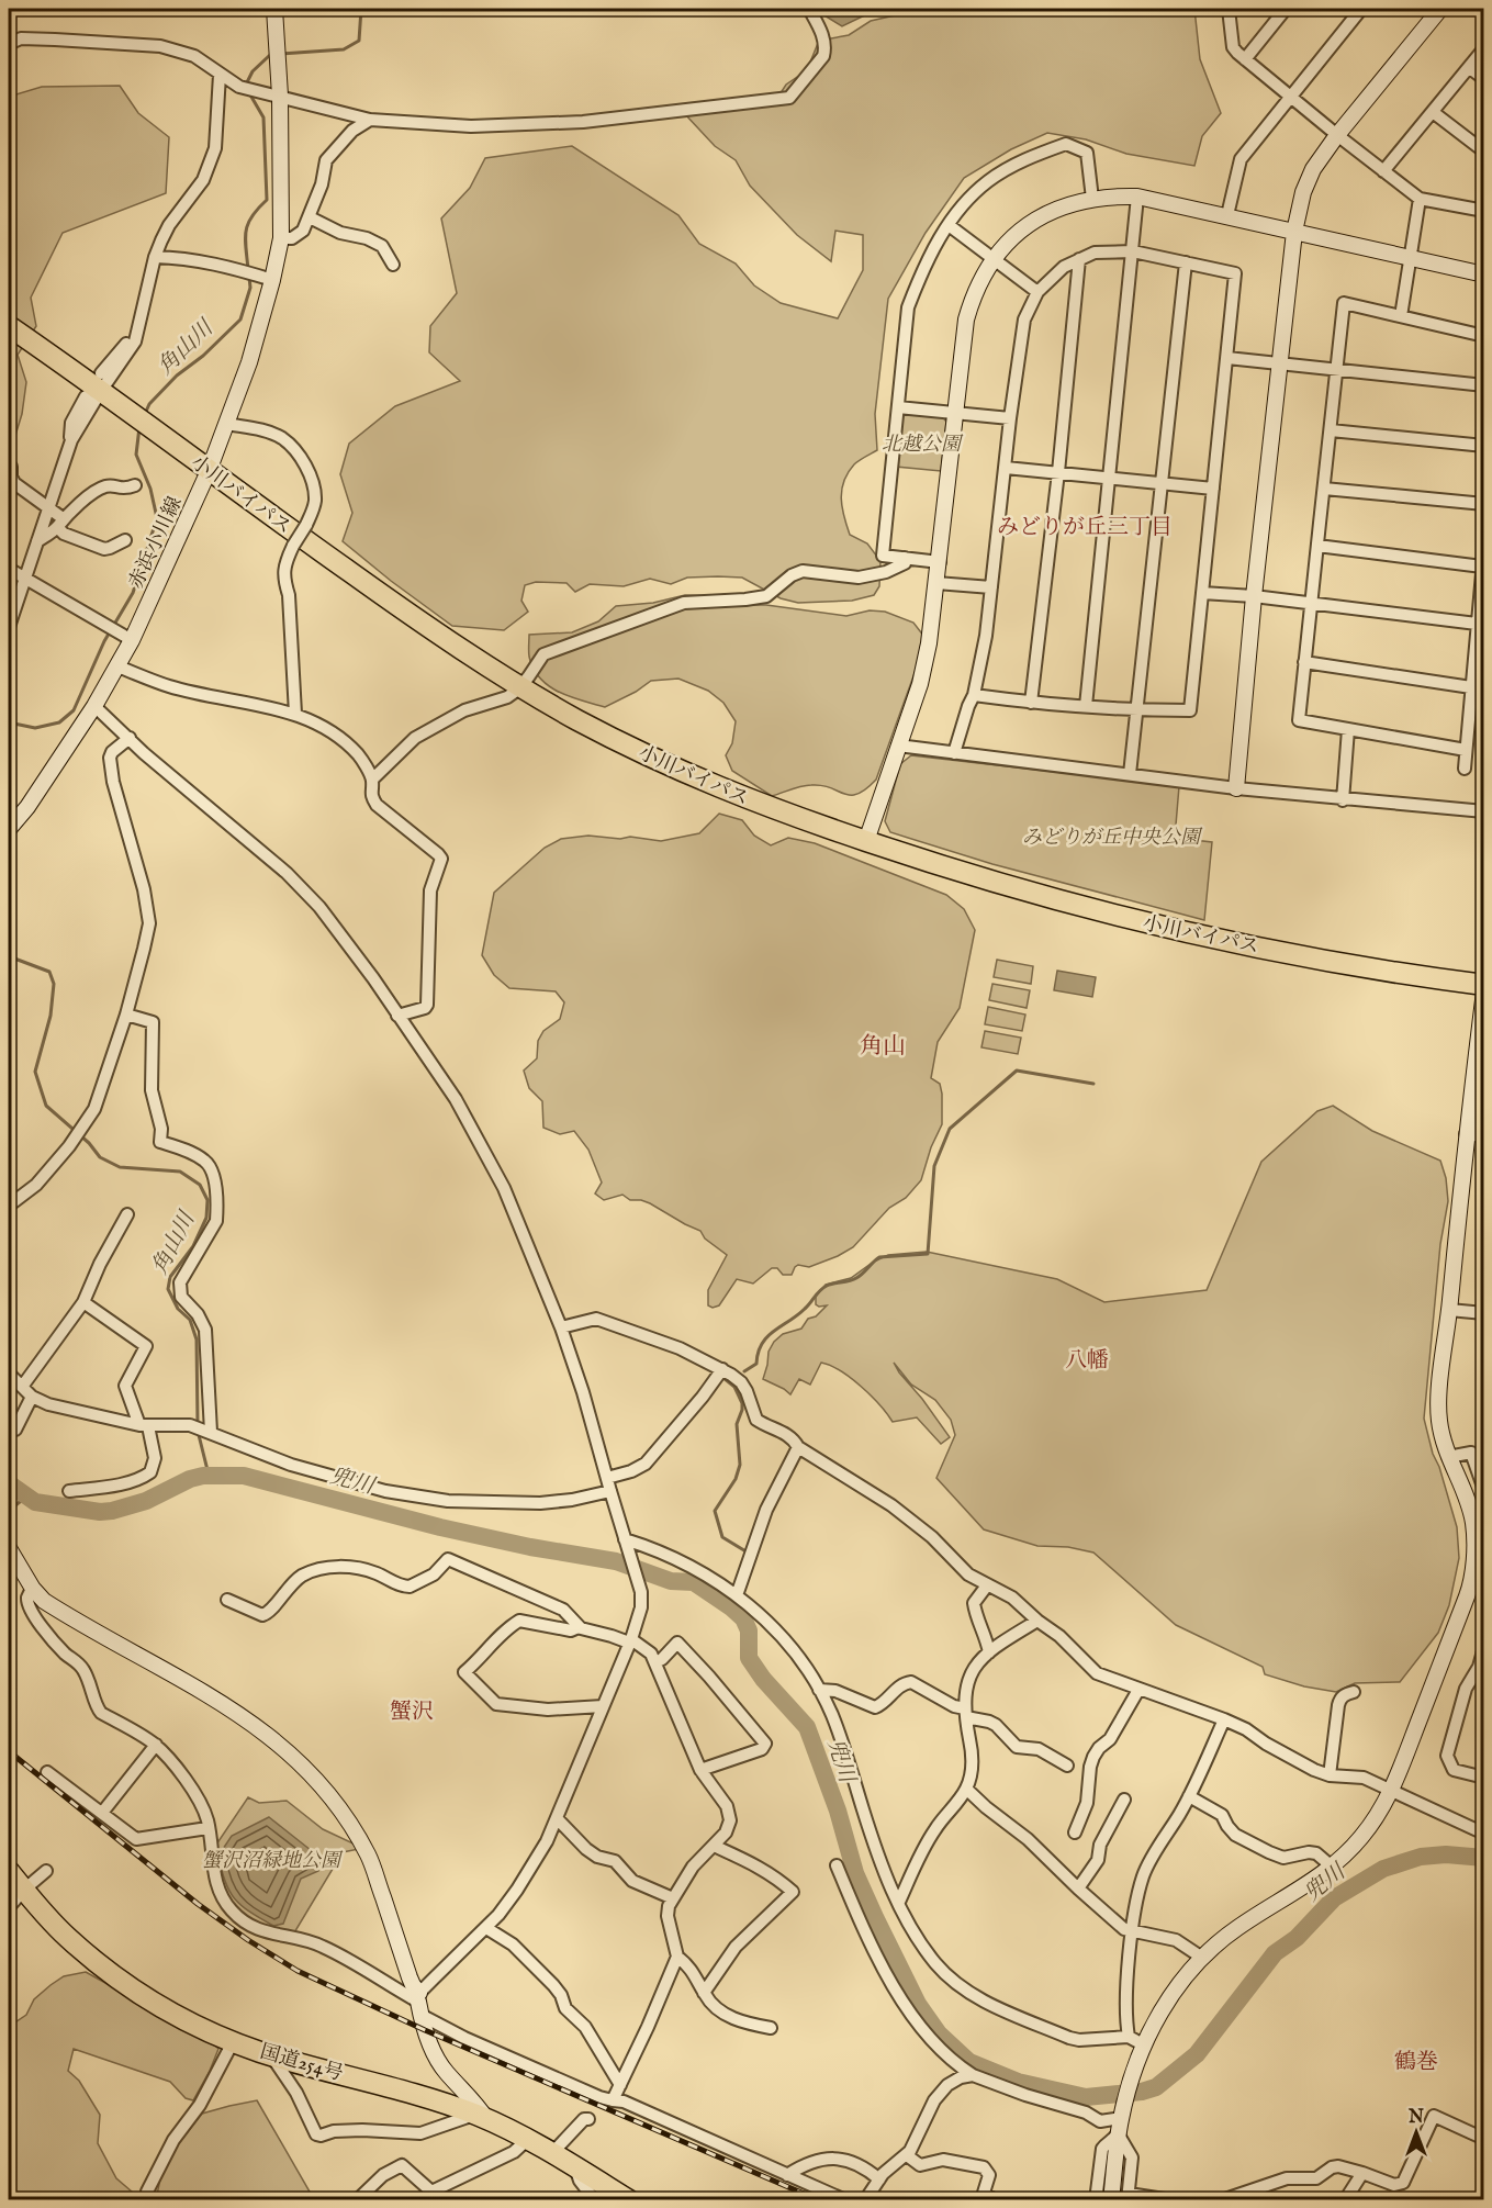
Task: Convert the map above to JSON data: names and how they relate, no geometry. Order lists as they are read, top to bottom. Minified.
{"streets":{"highway":["小川バイパス","国道254号"],"street":["赤浜小川線"]},"crossings":[["小川バイパス","赤浜小川線"]],"districts":["みどりが丘三丁目","角山","八幡","蟹沢","鶴巻"],"water":["角山川","兜川"],"parks":["北越公園","みどりが丘中央公園","蟹沢沼緑地公園"],"north":"top"}
